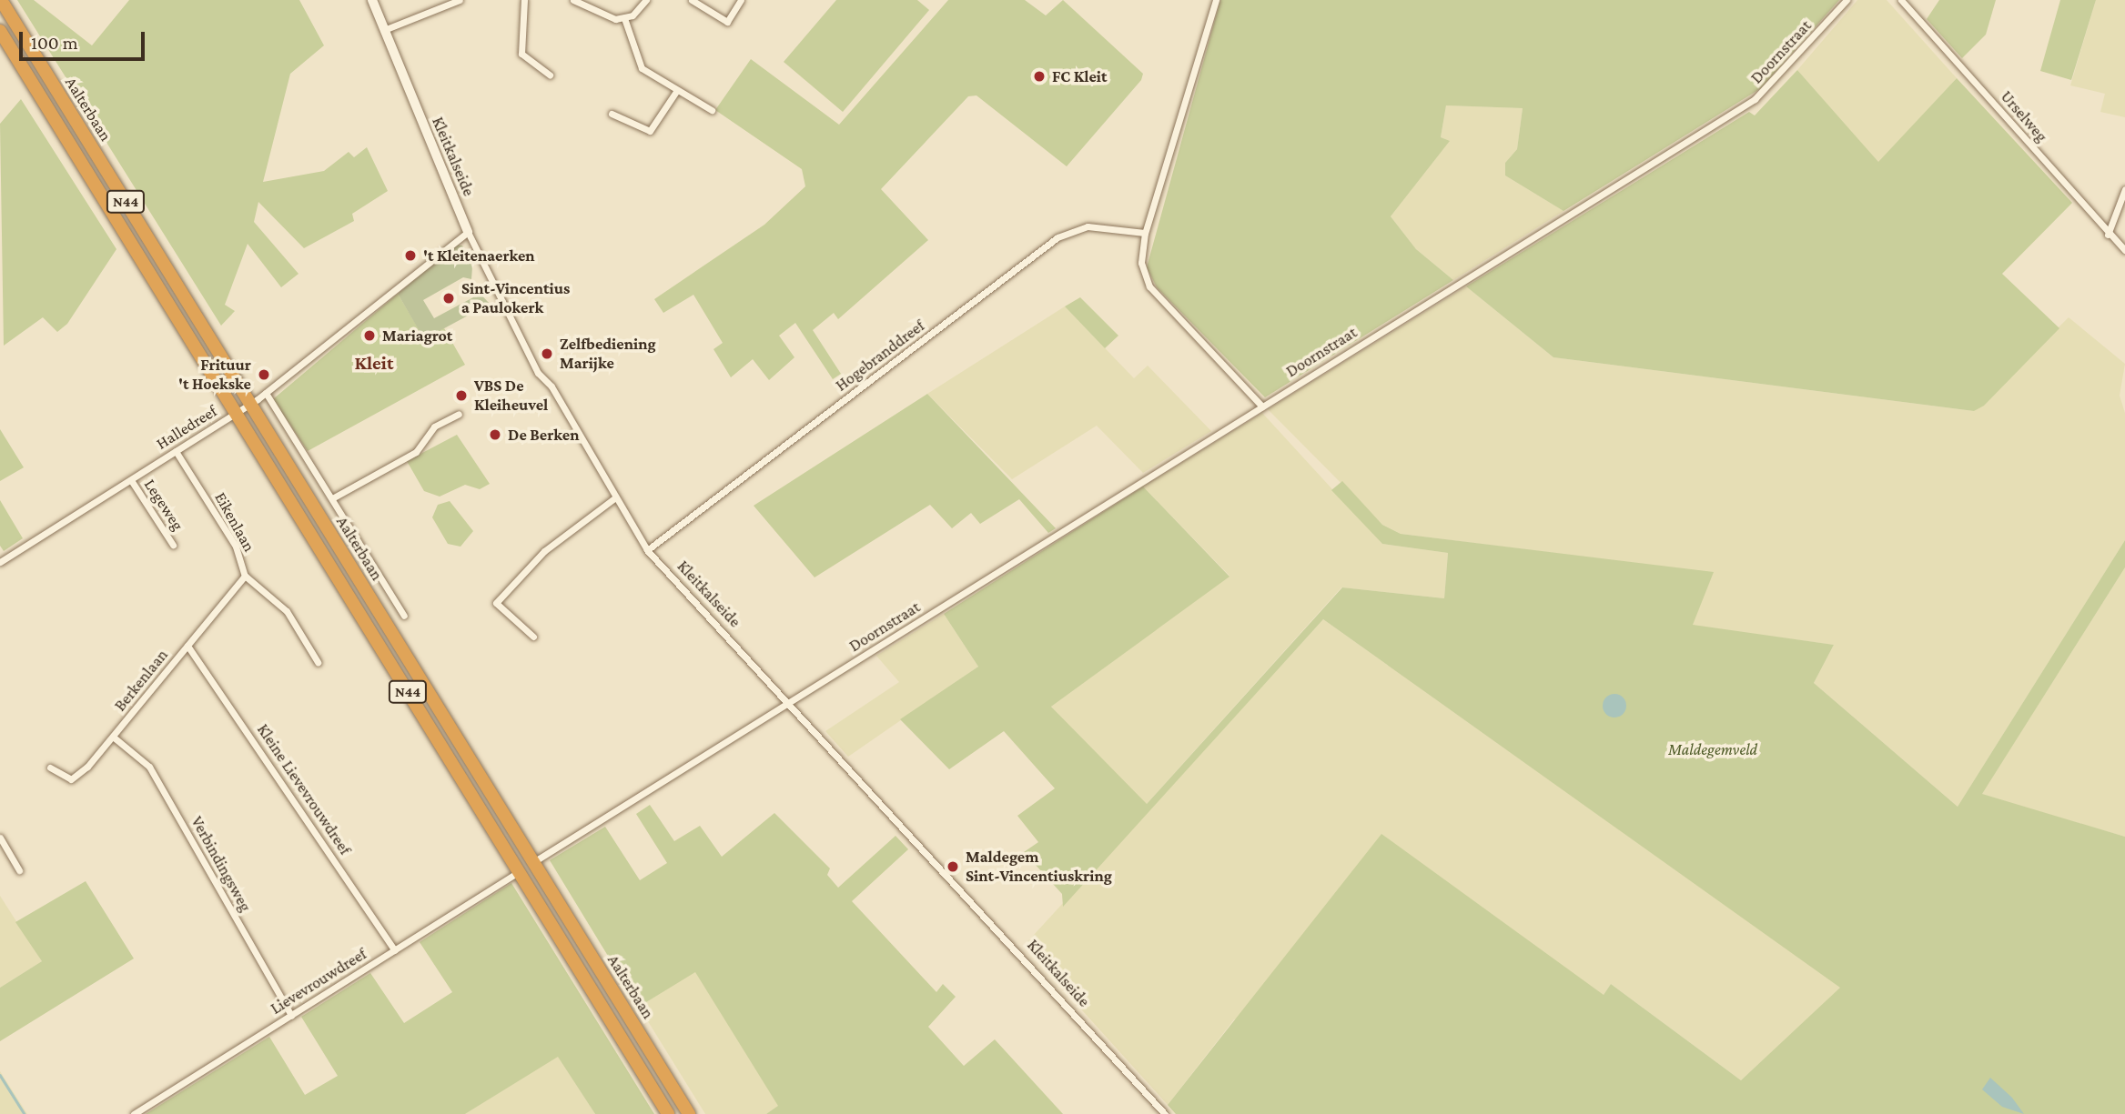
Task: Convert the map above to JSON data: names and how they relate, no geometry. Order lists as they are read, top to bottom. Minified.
{"streets":{"highway":["Aalterbaan","N44"],"street":["Doornstraat","Urselweg","Kleitkalseide","Hogebranddreef","Halledreef","Legeweg","Eikenlaan","Berkenlaan","Kleine Lievevrouwdreef","Verbindingsweg","Lievevrouwdreef"]},"crossings":[["Doornstraat","Kleitkalseide"],["Aalterbaan","Halledreef"],["Kleitkalseide","Hogebranddreef"],["Kleitkalseide","Halledreef"],["N44","Halledreef"],["N44","Lievevrouwdreef"],["Halledreef","Legeweg"],["Halledreef","Eikenlaan"],["Eikenlaan","Berkenlaan"],["Berkenlaan","Kleine Lievevrouwdreef"],["Berkenlaan","Verbindingsweg"],["Kleine Lievevrouwdreef","Lievevrouwdreef"],["Verbindingsweg","Lievevrouwdreef"]],"districts":["Kleit"],"parks":["Maldegemveld"],"places":["FC Kleit","'t Kleitenaerken","Sint-Vincentius a Paulokerk","Mariagrot","Zelfbediening Marijke","Frituur 't Hoekske","VBS De Kleiheuvel","De Berken","Maldegem Sint-Vincentiuskring"],"scale_bar":"100 m"}
